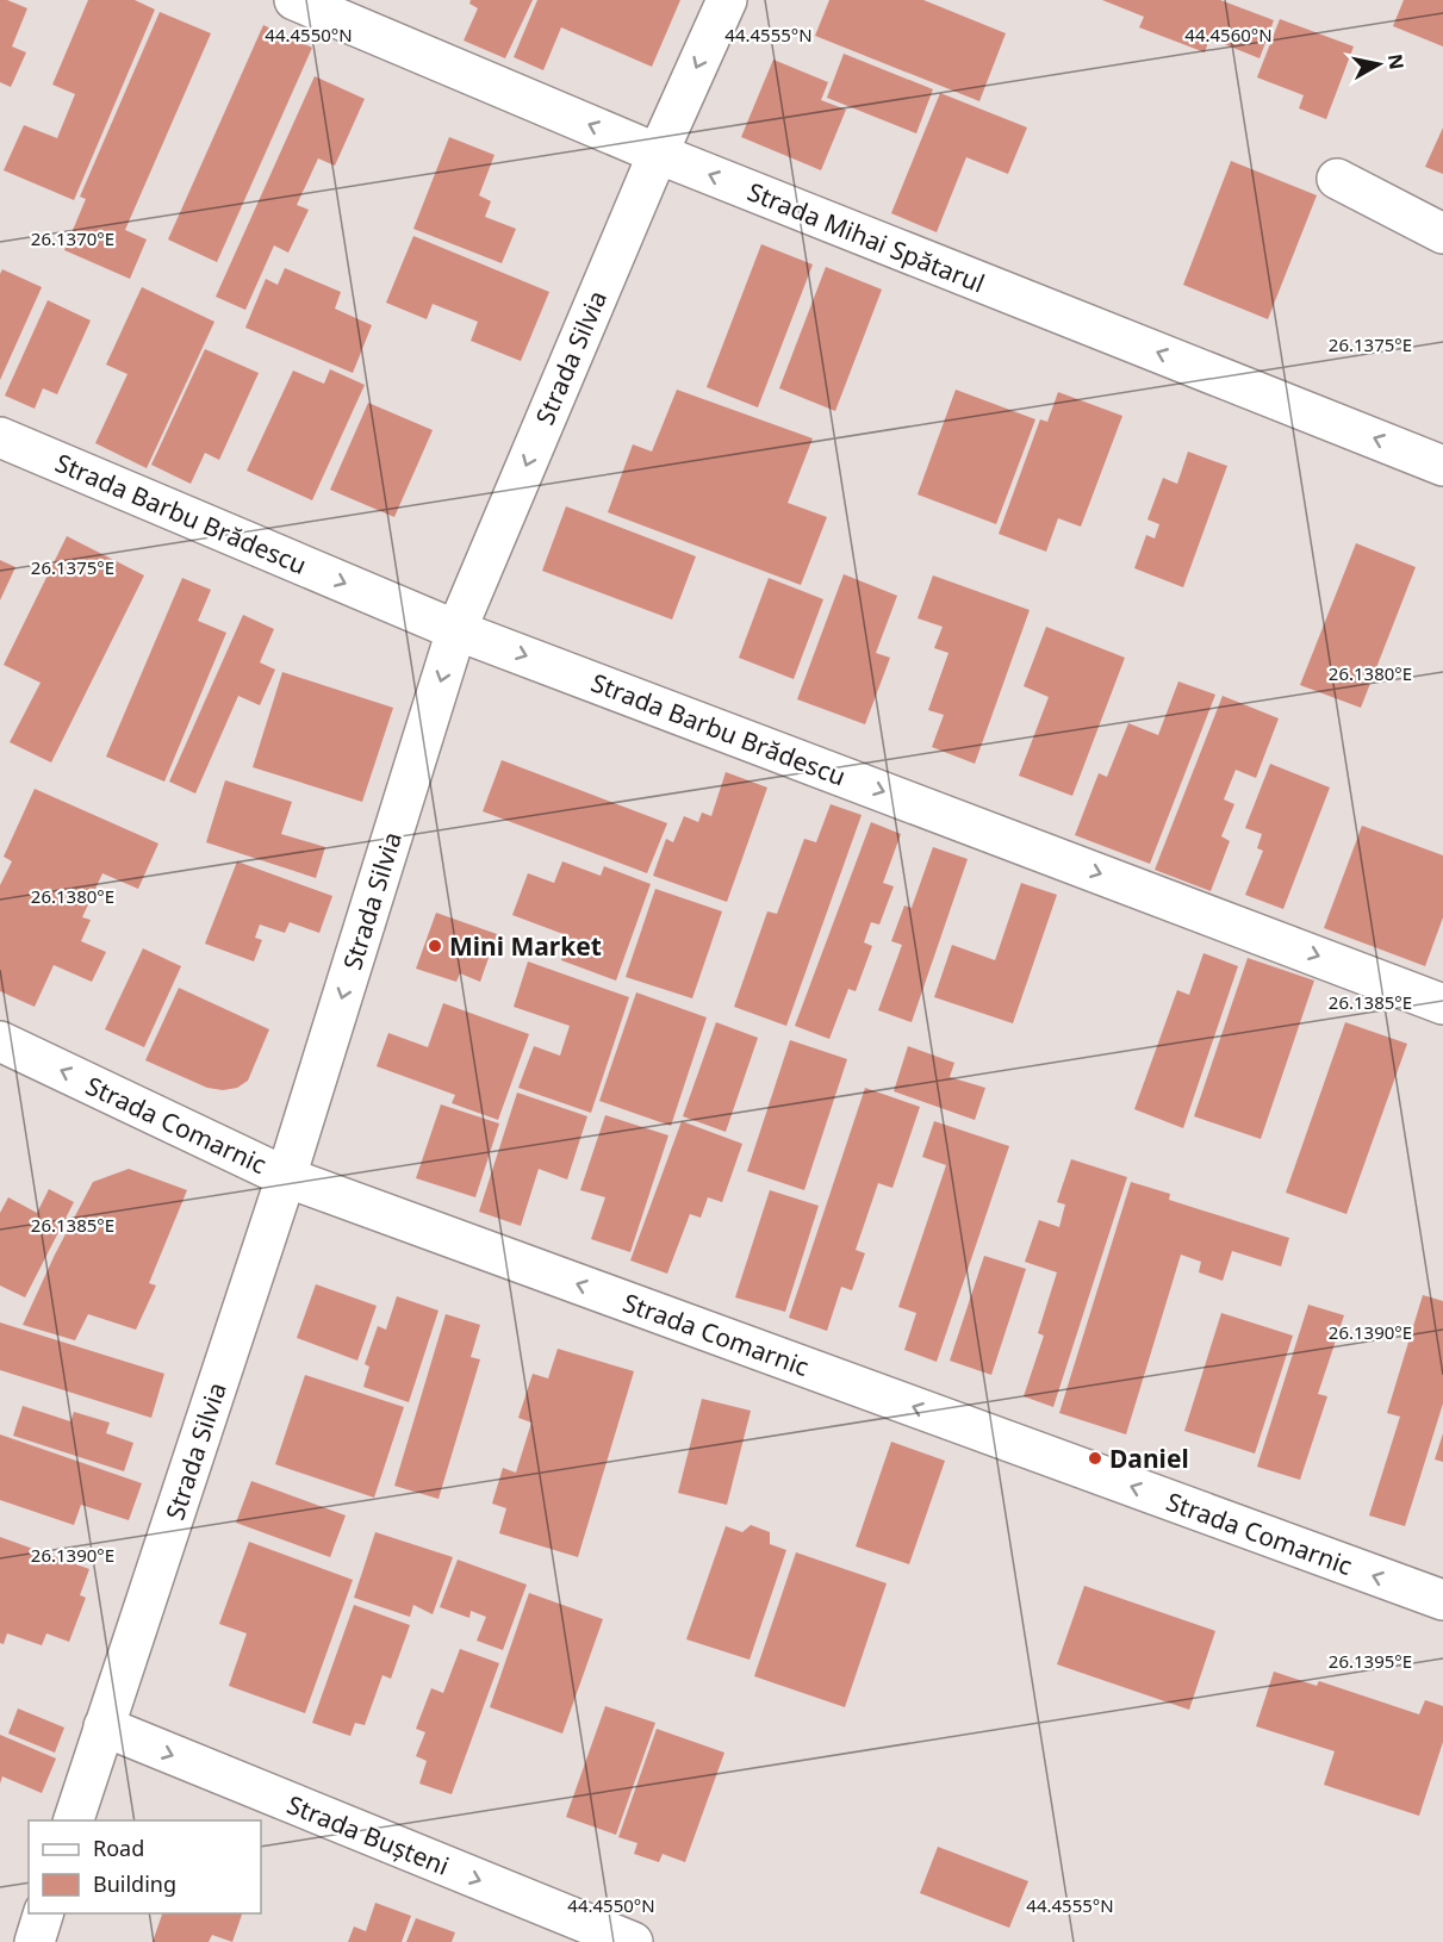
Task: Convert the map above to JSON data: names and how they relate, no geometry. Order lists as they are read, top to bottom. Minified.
{"streets":{"street":["Strada Mihai Spătarul","Strada Silvia","Strada Barbu Brădescu","Strada Comarnic","Strada Bușteni"]},"crossings":[["Strada Mihai Spătarul","Strada Silvia"],["Strada Silvia","Strada Barbu Brădescu"],["Strada Silvia","Strada Comarnic"],["Strada Silvia","Strada Bușteni"]],"one_way":["Strada Mihai Spătarul","Strada Silvia","Strada Barbu Brădescu","Strada Comarnic","Strada Bușteni"],"places":["Mini Market","Daniel"],"legend":["Road","Building"],"north":"right","coordinates":["44.4550°N","44.4555°N","44.4560°N","26.1370°E","26.1375°E","26.1380°E","26.1385°E","26.1390°E","26.1395°E"]}
